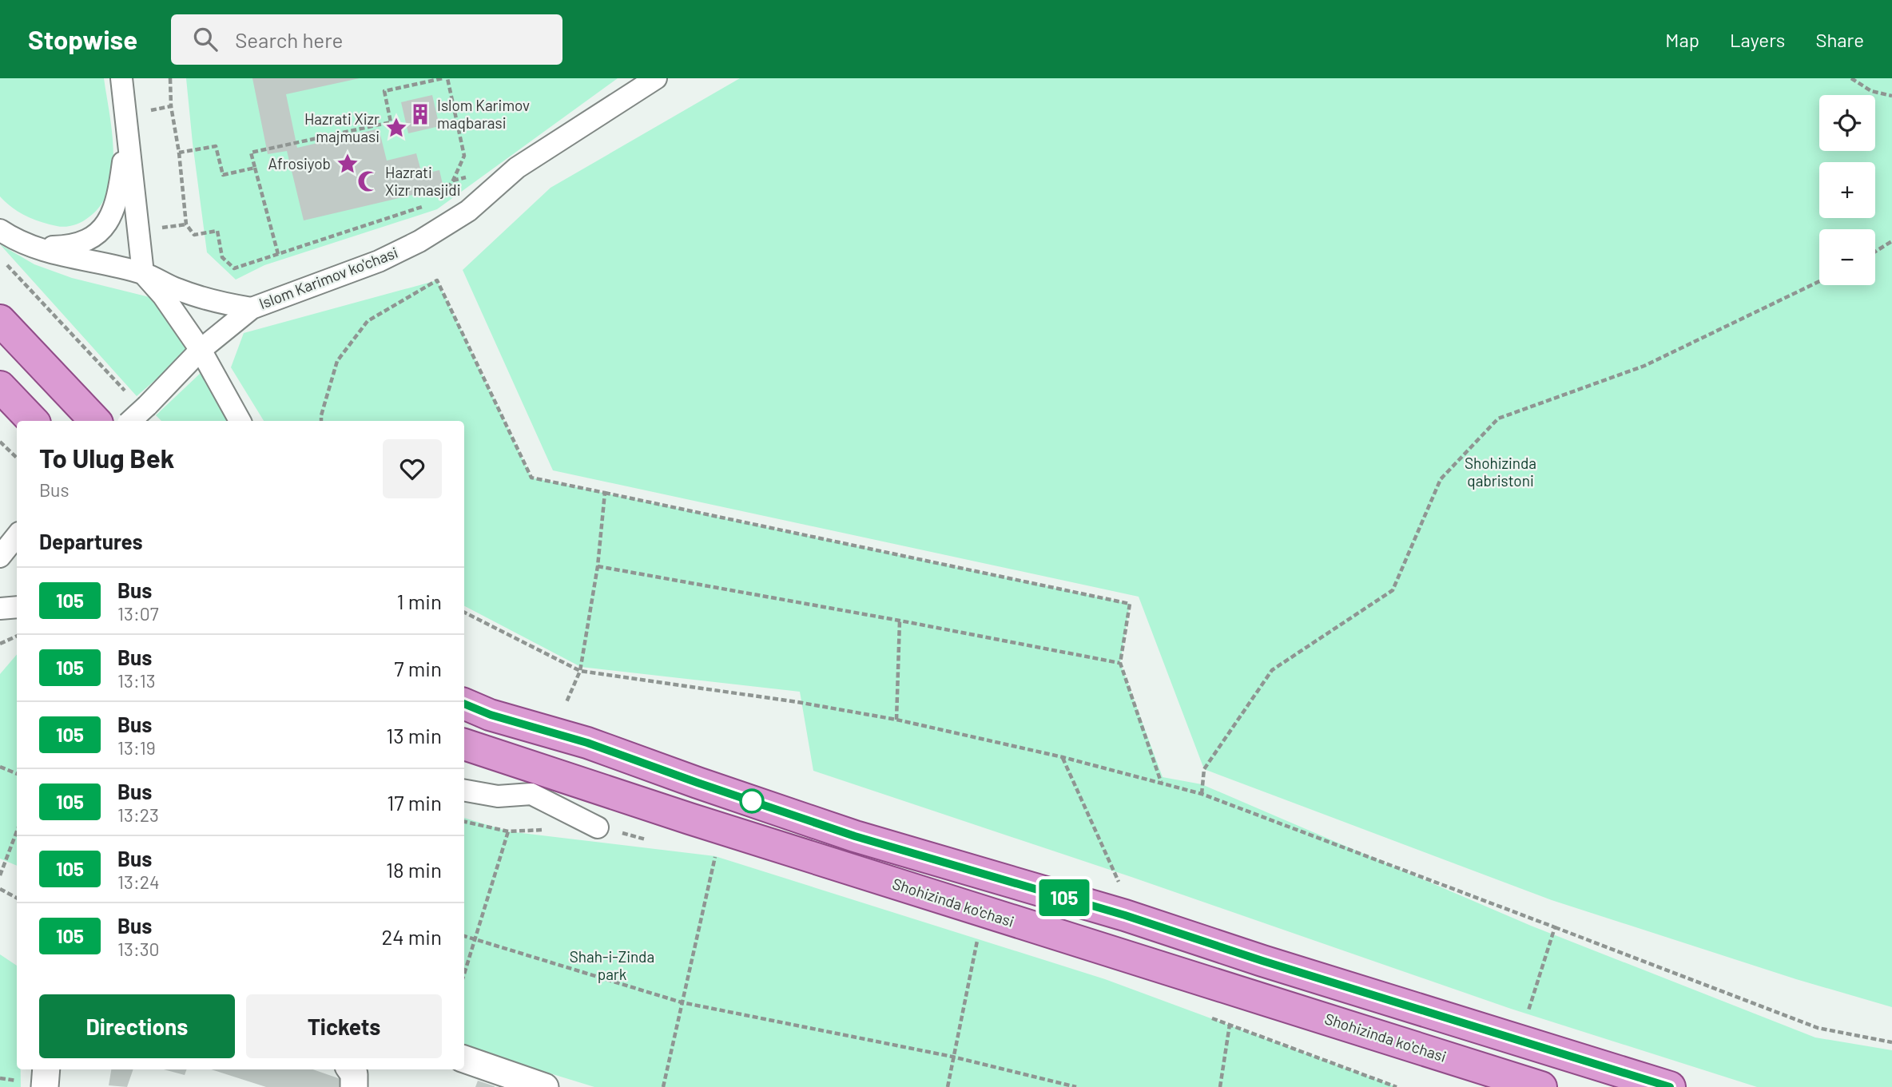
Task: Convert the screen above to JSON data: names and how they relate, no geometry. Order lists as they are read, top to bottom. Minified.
{"streets":{"main road":["Shohizinda ko'chasi"],"street":["Islom Karimov ko'chasi"]},"parks":["Shohizinda qabristoni","Shah-i-Zinda park"],"places":{"building":["Islom Karimov maqbarasi"],"place":["Hazrati Xizr majmuasi","Afrosiyob"],"mosque":["Hazrati Xizr masjidi"]},"lines":["bus line 105"],"page":{"header":"Stopwise","search":"Search here","nav":["Map","Layers","Share"],"on_map":"105","map_buttons":["+","−"],"heading":[["To Ulug Bek","Bus"],"Departures"],"list":[{"mark":"105","name":"Bus","note":"13:07","value":"1 min"},{"mark":"105","name":"Bus","note":"13:13","value":"7 min"},{"mark":"105","name":"Bus","note":"13:19","value":"13 min"},{"mark":"105","name":"Bus","note":"13:23","value":"17 min"},{"mark":"105","name":"Bus","note":"13:24","value":"18 min"},{"mark":"105","name":"Bus","note":"13:30","value":"24 min"}],"buttons":["Directions","Tickets"]}}
